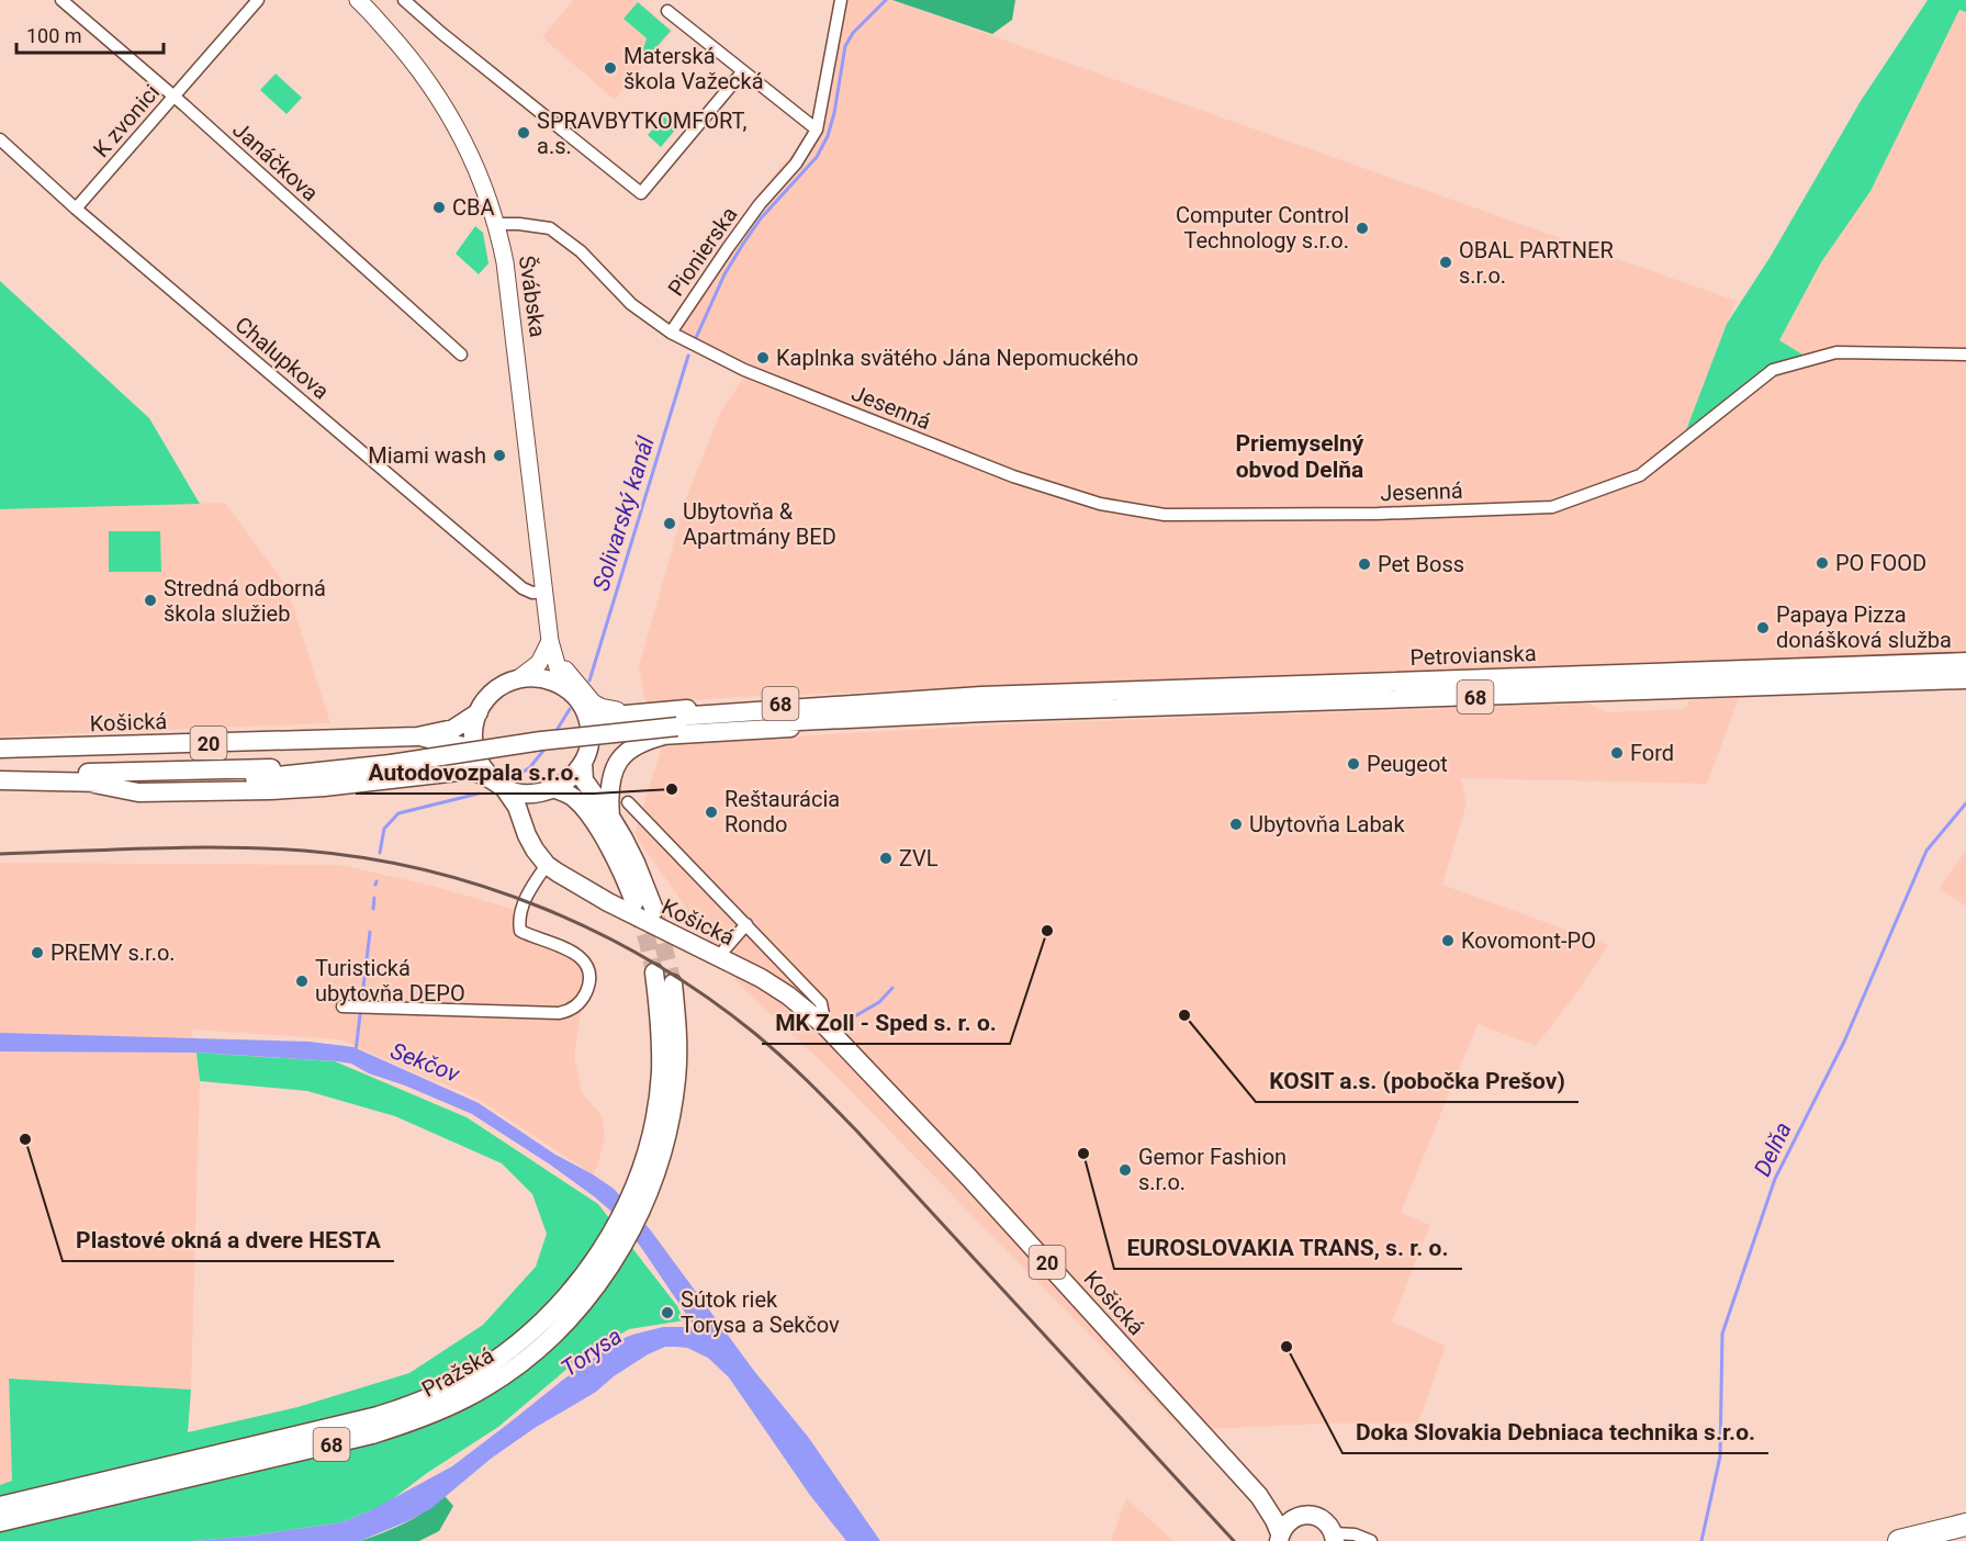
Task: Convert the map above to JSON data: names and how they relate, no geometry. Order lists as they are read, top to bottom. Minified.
{"streets":{"main road":["Petrovianska","68","Košická","20","Pražská"],"street":["K zvonici","Janáčkova","Pionierska","Švábska","Chalupkova","Jesenná"]},"crossings":[["K zvonici","Janáčkova"],["K zvonici","Chalupkova"],["Pionierska","Jesenná"],["Švábska","Chalupkova"],["Švábska","68"],["Švábska","Košická"],["Švábska","20"],["Petrovianska","68"],["68","Košická"],["68","20"],["Košická","20"]],"districts":["Priemyselný obvod Delňa"],"water":["Solivarský kanál","Sekčov","Delňa","Torysa"],"places":["Materská škola Važecká","SPRAVBYTKOMFORT, a.s.","CBA","Computer Control Technology s.r.o.","OBAL PARTNER s.r.o.","Kaplnka svätého Jána Nepomuckého","Miami wash","Ubytovňa & Apartmány BED","PO FOOD","Pet Boss","Stredná odborná škola služieb","Papaya Pizza donášková služba","Ford","Peugeot","Autodovozpala s.r.o.","Reštaurácia Rondo","Ubytovňa Labak","ZVL","MK Zoll - Sped s. r. o.","Kovomont-PO","PREMY s.r.o.","Turistická ubytovňa DEPO","KOSIT a.s. (pobočka Prešov)","Plastové okná a dvere HESTA","EUROSLOVAKIA TRANS, s. r. o.","Gemor Fashion s.r.o.","Sútok riek Torysa a Sekčov","Doka Slovakia Debniaca technika s.r.o."],"scale_bar":"100 m"}
